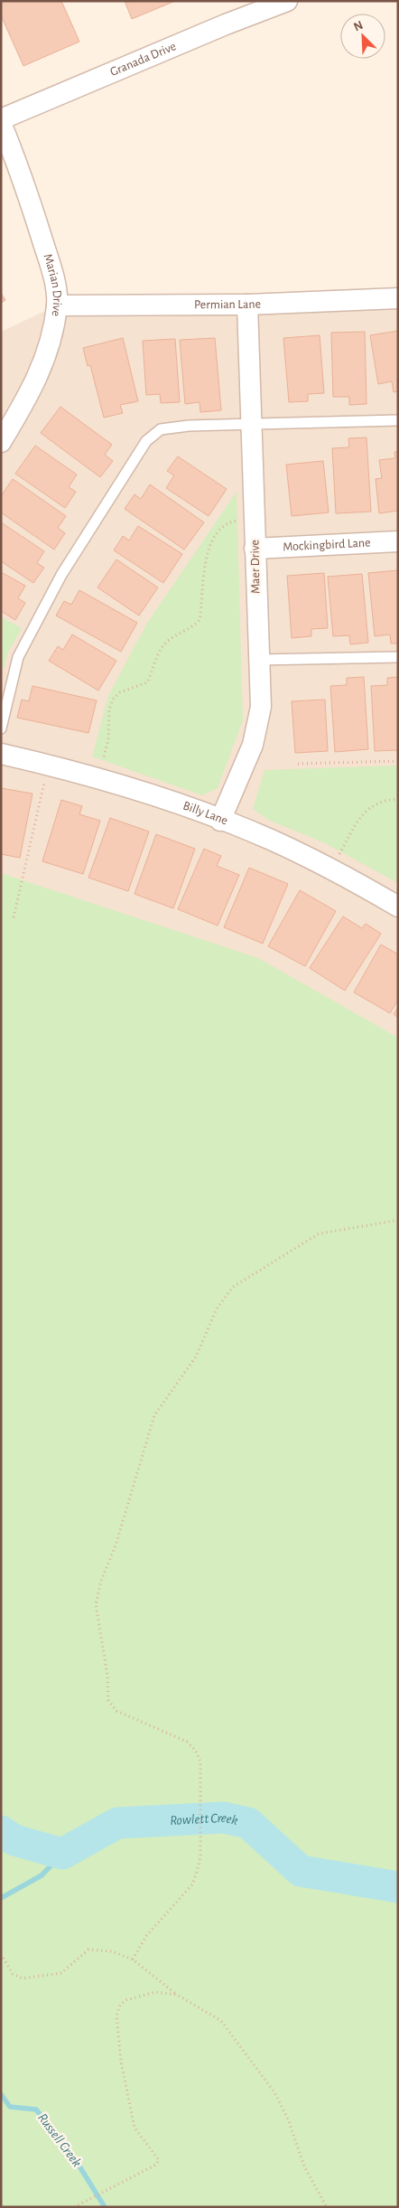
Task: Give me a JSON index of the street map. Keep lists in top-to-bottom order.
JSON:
{
  "streets": {
    "street": [
      "Granada Drive",
      "Marian Drive",
      "Permian Lane",
      "Mockingbird Lane",
      "Maer Drive",
      "Billy Lane"
    ]
  },
  "crossings": [
    ["Marian Drive", "Permian Lane"],
    ["Permian Lane", "Maer Drive"],
    ["Mockingbird Lane", "Maer Drive"],
    ["Maer Drive", "Billy Lane"]
  ],
  "water": ["Rowlett Creek", "Russell Creek"],
  "north": "top left"
}
